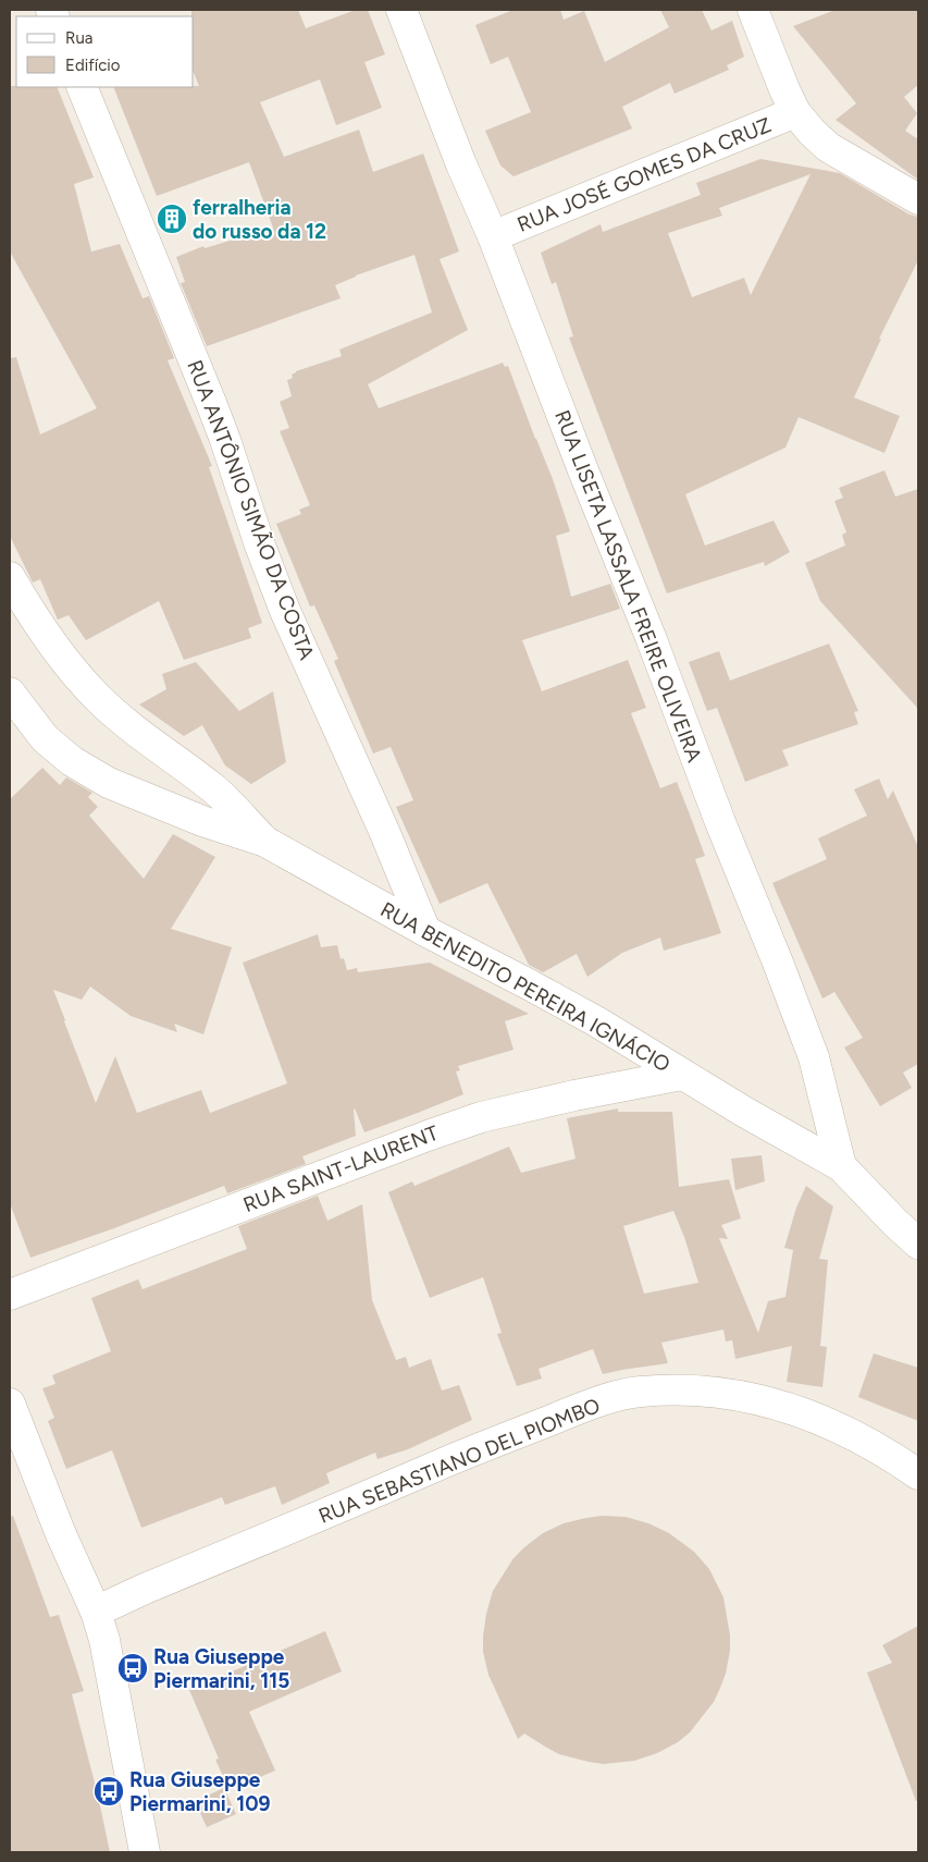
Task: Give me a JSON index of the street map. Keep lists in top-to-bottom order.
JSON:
{
  "streets": {
    "street": [
      "RUA JOSÉ GOMES DA CRUZ",
      "RUA ANTÔNIO SIMÃO DA COSTA",
      "RUA LISETA LASSALA FREIRE OLIVEIRA",
      "RUA BENEDITO PEREIRA IGNÁCIO",
      "RUA SAINT-LAURENT",
      "RUA SEBASTIANO DEL PIOMBO"
    ]
  },
  "crossings": [
    ["RUA JOSÉ GOMES DA CRUZ", "RUA LISETA LASSALA FREIRE OLIVEIRA"],
    ["RUA ANTÔNIO SIMÃO DA COSTA", "RUA BENEDITO PEREIRA IGNÁCIO"],
    ["RUA LISETA LASSALA FREIRE OLIVEIRA", "RUA BENEDITO PEREIRA IGNÁCIO"],
    ["RUA BENEDITO PEREIRA IGNÁCIO", "RUA SAINT-LAURENT"]
  ],
  "places": {
    "building": ["ferralheria do russo da 12"],
    "bus stop": ["Rua Giuseppe Piermarini, 115", "Rua Giuseppe Piermarini, 109"]
  },
  "legend": ["Rua", "Edifício"]
}
